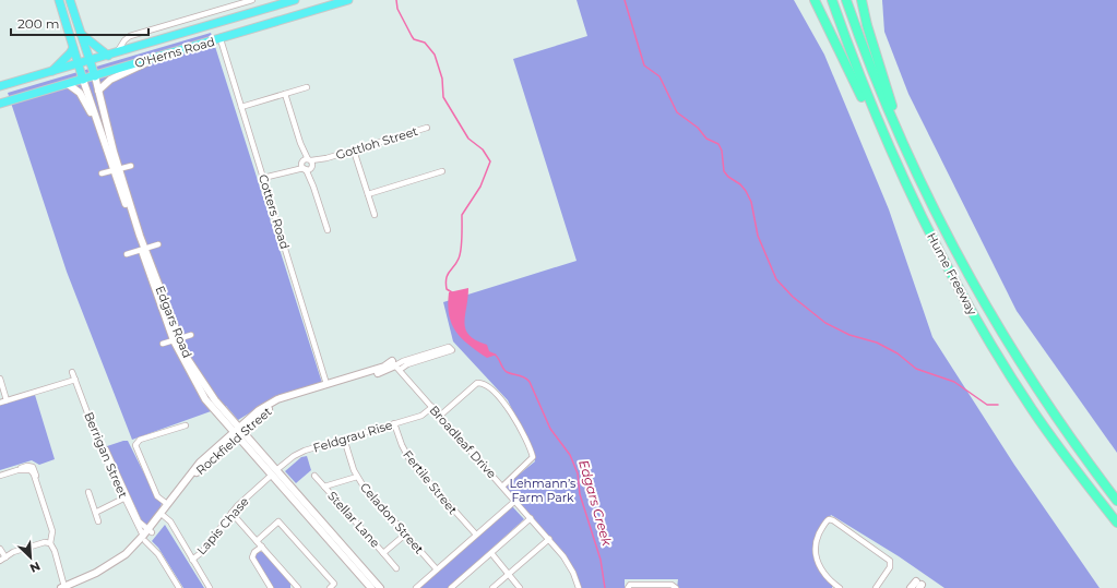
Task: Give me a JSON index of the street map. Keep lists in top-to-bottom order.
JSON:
{
  "streets": {
    "highway": ["Hume Freeway"],
    "main road": ["O'Herns Road", "Edgars Road", "Rockfield Street"],
    "street": [
      "Gottloh Street",
      "Cotters Road",
      "Feldgrau Rise",
      "Broadleaf Drive",
      "Berrigan Street",
      "Fertile Street",
      "Celadon Street",
      "Stellar Lane",
      "Lapis Chase"
    ]
  },
  "crossings": [
    ["O'Herns Road", "Cotters Road"],
    ["O'Herns Road", "Edgars Road"],
    ["Gottloh Street", "Cotters Road"],
    ["Cotters Road", "Rockfield Street"],
    ["Edgars Road", "Feldgrau Rise"],
    ["Edgars Road", "Rockfield Street"],
    ["Edgars Road", "Lapis Chase"],
    ["Feldgrau Rise", "Broadleaf Drive"],
    ["Feldgrau Rise", "Fertile Street"],
    ["Feldgrau Rise", "Celadon Street"],
    ["Feldgrau Rise", "Lapis Chase"],
    ["Rockfield Street", "Broadleaf Drive"],
    ["Rockfield Street", "Berrigan Street"],
    ["Celadon Street", "Stellar Lane"]
  ],
  "water": ["Edgars Creek"],
  "parks": ["Lehmann’s Farm Park"],
  "scale_bar": "200 m",
  "north": "bottom right"
}
